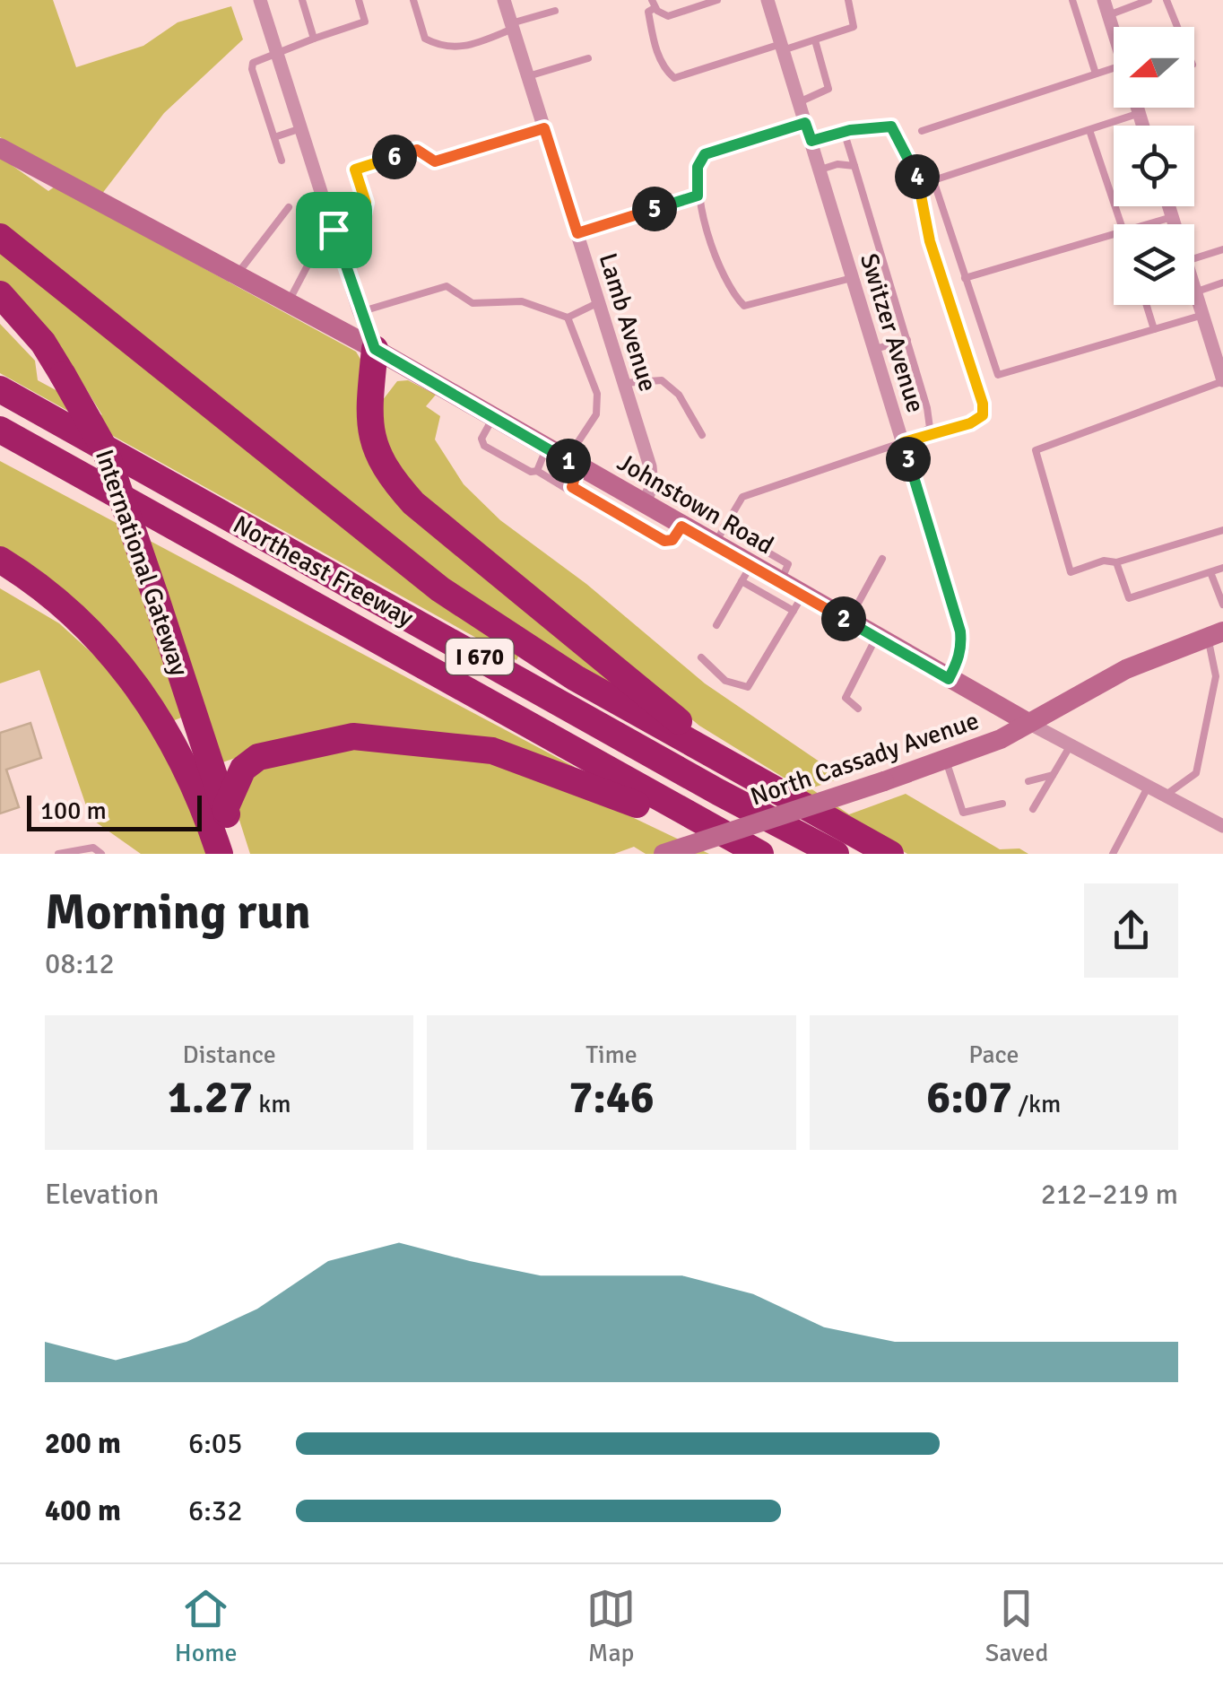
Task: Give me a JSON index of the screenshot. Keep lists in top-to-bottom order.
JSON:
{
  "streets": {
    "highway": ["International Gateway", "Northeast Freeway", "I 670"],
    "main road": ["Johnstown Road", "North Cassady Avenue"],
    "street": ["Lamb Avenue", "Switzer Avenue"]
  },
  "crossings": [
    ["Lamb Avenue", "Johnstown Road"],
    ["Switzer Avenue", "Johnstown Road"],
    ["Johnstown Road", "North Cassady Avenue"]
  ],
  "scale_bar": "100 m",
  "north": "left",
  "page": {
    "pins": [
      "6",
      "4",
      "5",
      "3",
      "1",
      "2"
    ],
    "scale": "100 m",
    "heading": ["Morning run", "08:12"],
    "stats": [
      ["Distance", "1.27 km"],
      ["Time", "7:46"],
      ["Pace", "6:07 /km"]
    ],
    "chart": ["Elevation", "212–219 m"],
    "list": [
      {
        "name": "200 m",
        "note": "6:05"
      },
      {
        "name": "400 m",
        "note": "6:32"
      }
    ],
    "tabs": ["Home", "Map", "Saved"]
  }
}
